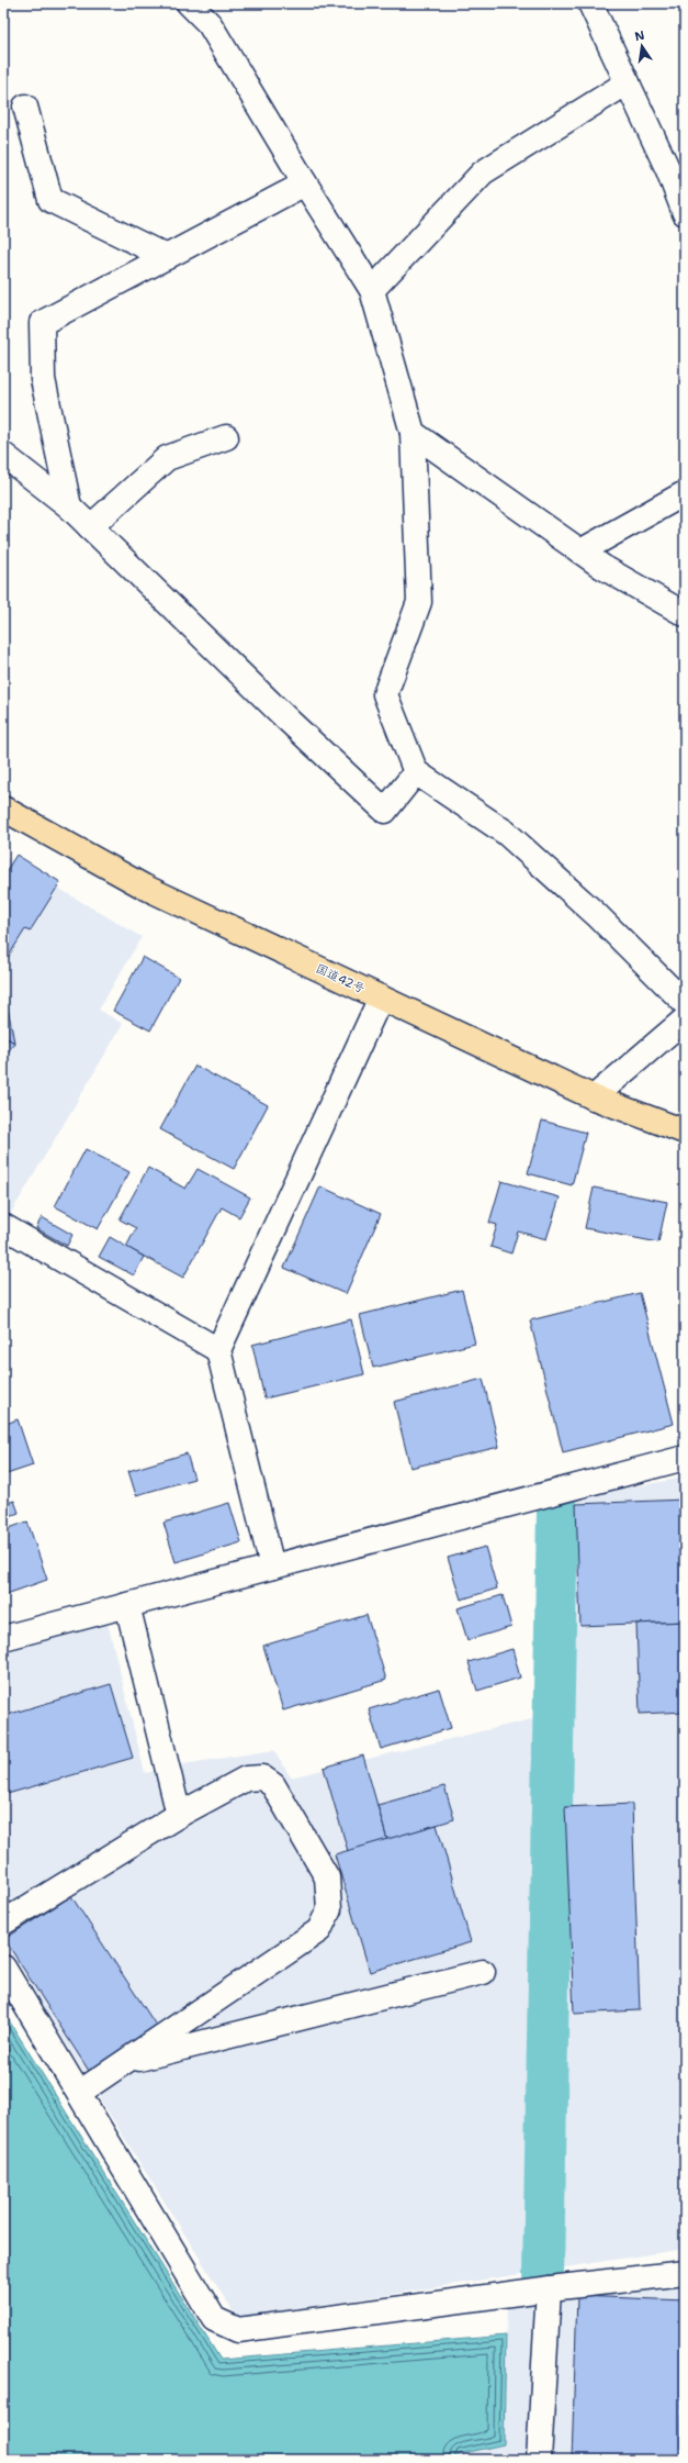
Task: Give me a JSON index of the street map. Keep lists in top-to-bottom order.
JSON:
{
  "streets": {
    "highway": ["国道42号"]
  },
  "north": "top"
}
